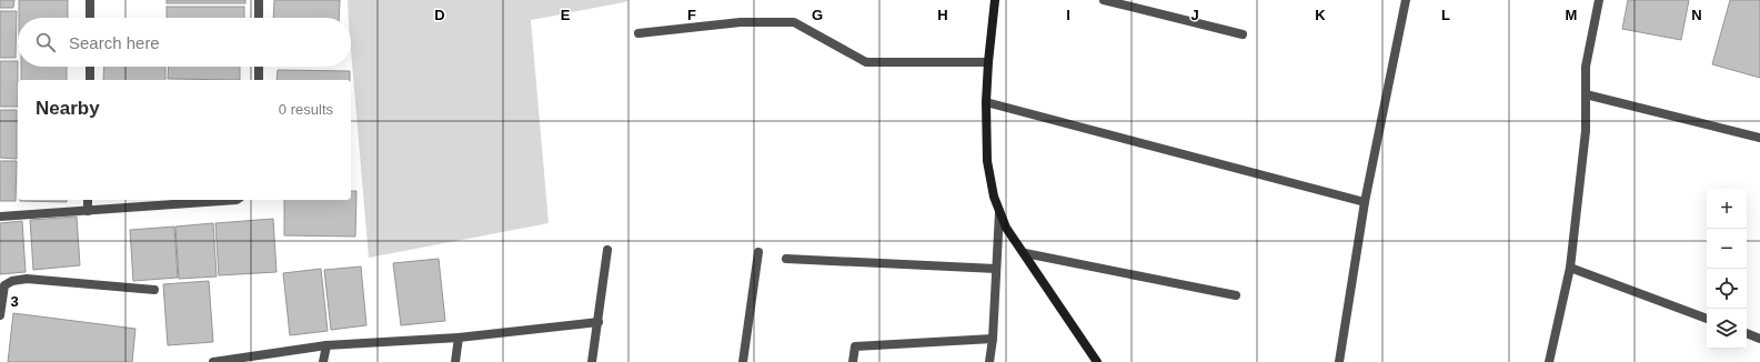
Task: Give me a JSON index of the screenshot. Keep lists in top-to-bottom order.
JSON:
{
  "page": {
    "search": "Search here",
    "heading": ["Nearby", "0 results"],
    "map_buttons": ["+", "−"]
  },
  "grid": {
    "columns": [
      "D",
      "E",
      "F",
      "G",
      "H",
      "I",
      "J",
      "K",
      "L",
      "M",
      "N"
    ],
    "rows": ["3"]
  }
}
